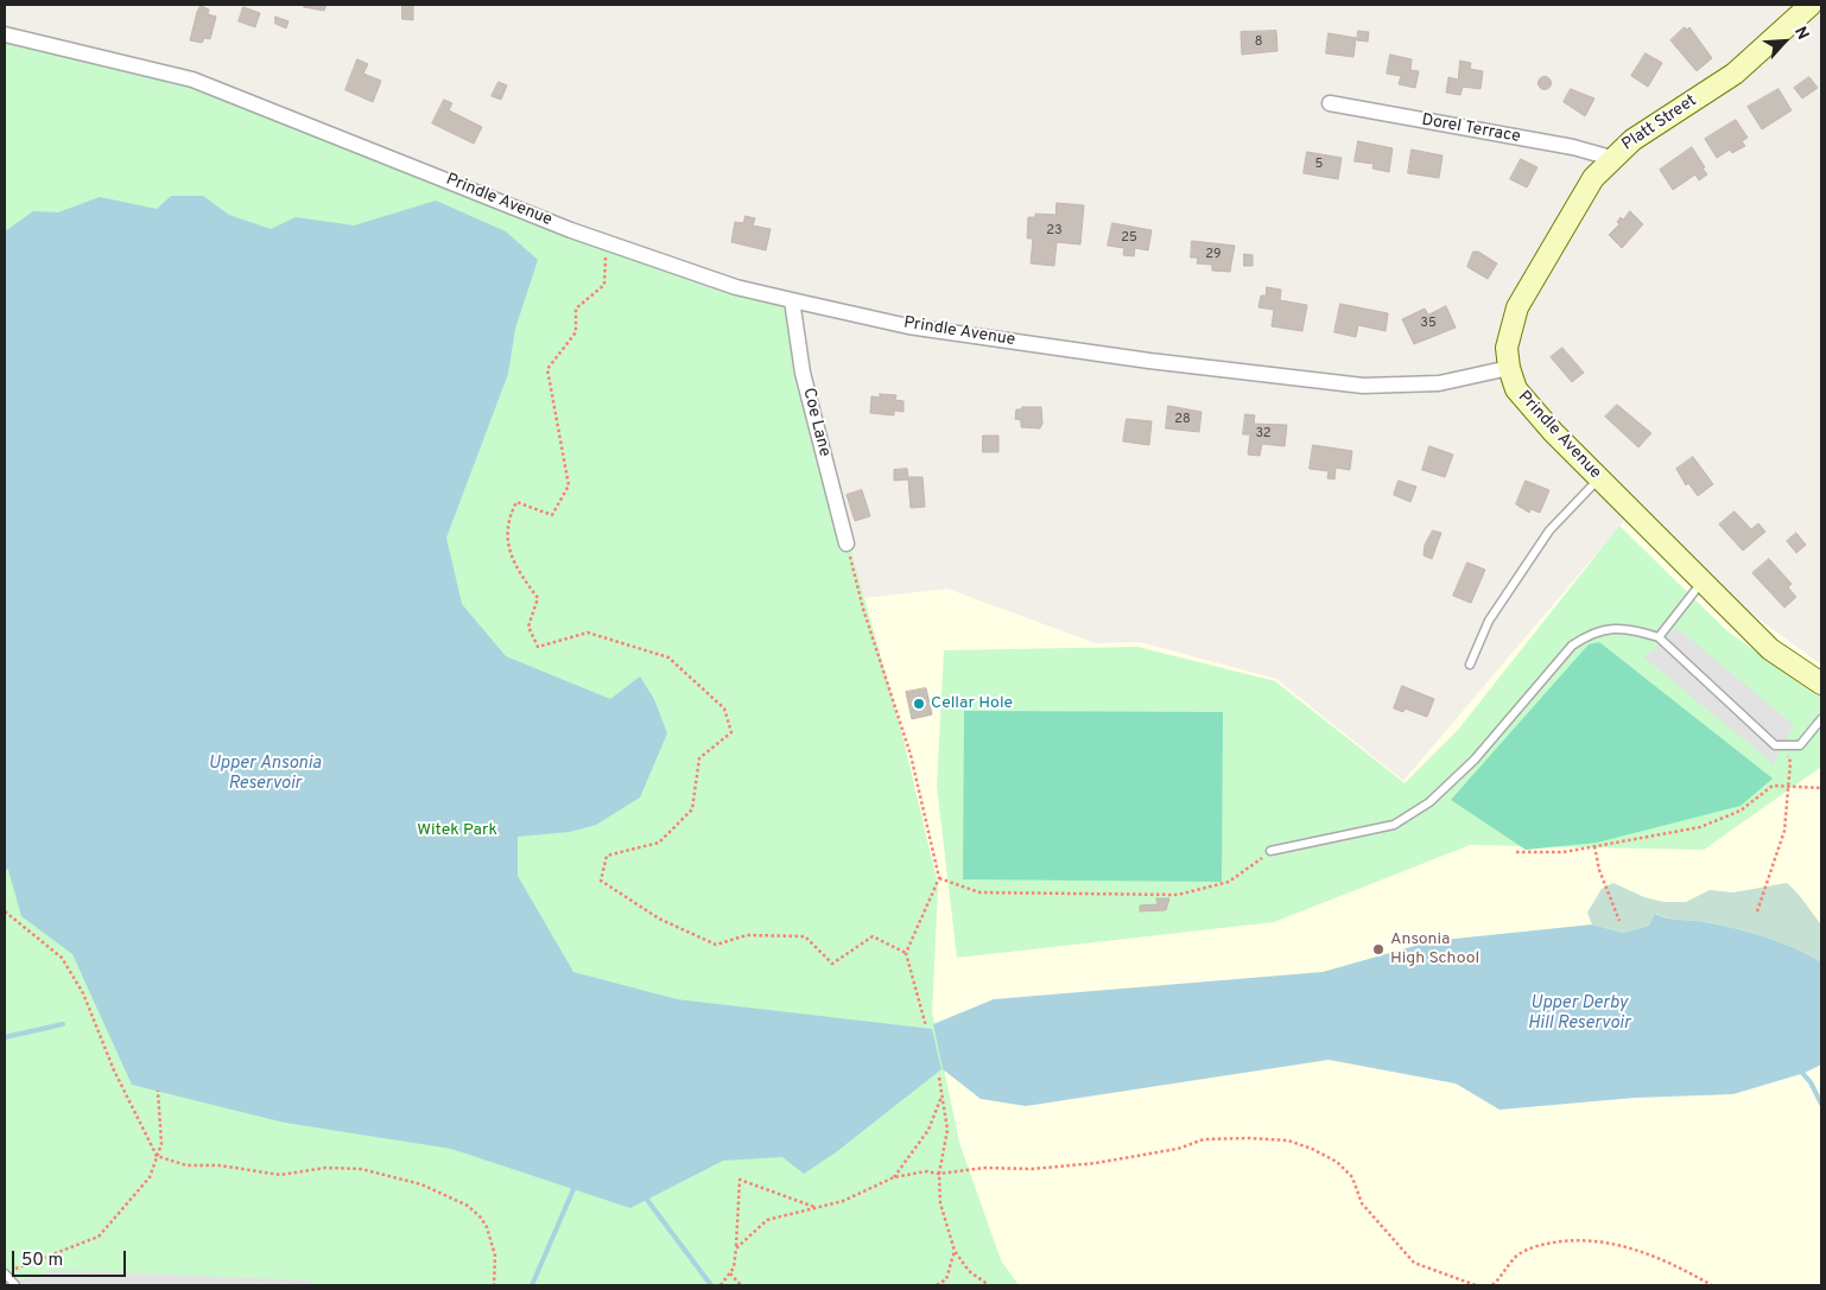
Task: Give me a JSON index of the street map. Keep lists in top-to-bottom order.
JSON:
{
  "streets": {
    "main road": ["Platt Street", "Prindle Avenue"],
    "street": ["Dorel Terrace", "Coe Lane"]
  },
  "crossings": [
    ["Platt Street", "Dorel Terrace"],
    ["Platt Street", "Prindle Avenue"],
    ["Prindle Avenue", "Coe Lane"]
  ],
  "water": ["Upper Ansonia Reservoir", "Upper Derby Hill Reservoir"],
  "parks": ["Witek Park"],
  "places": ["Cellar Hole", "Ansonia High School"],
  "house_numbers": [
    "8",
    "5",
    "23",
    "25",
    "29",
    "35",
    "28",
    "32"
  ],
  "scale_bar": "50 m",
  "north": "top right"
}
